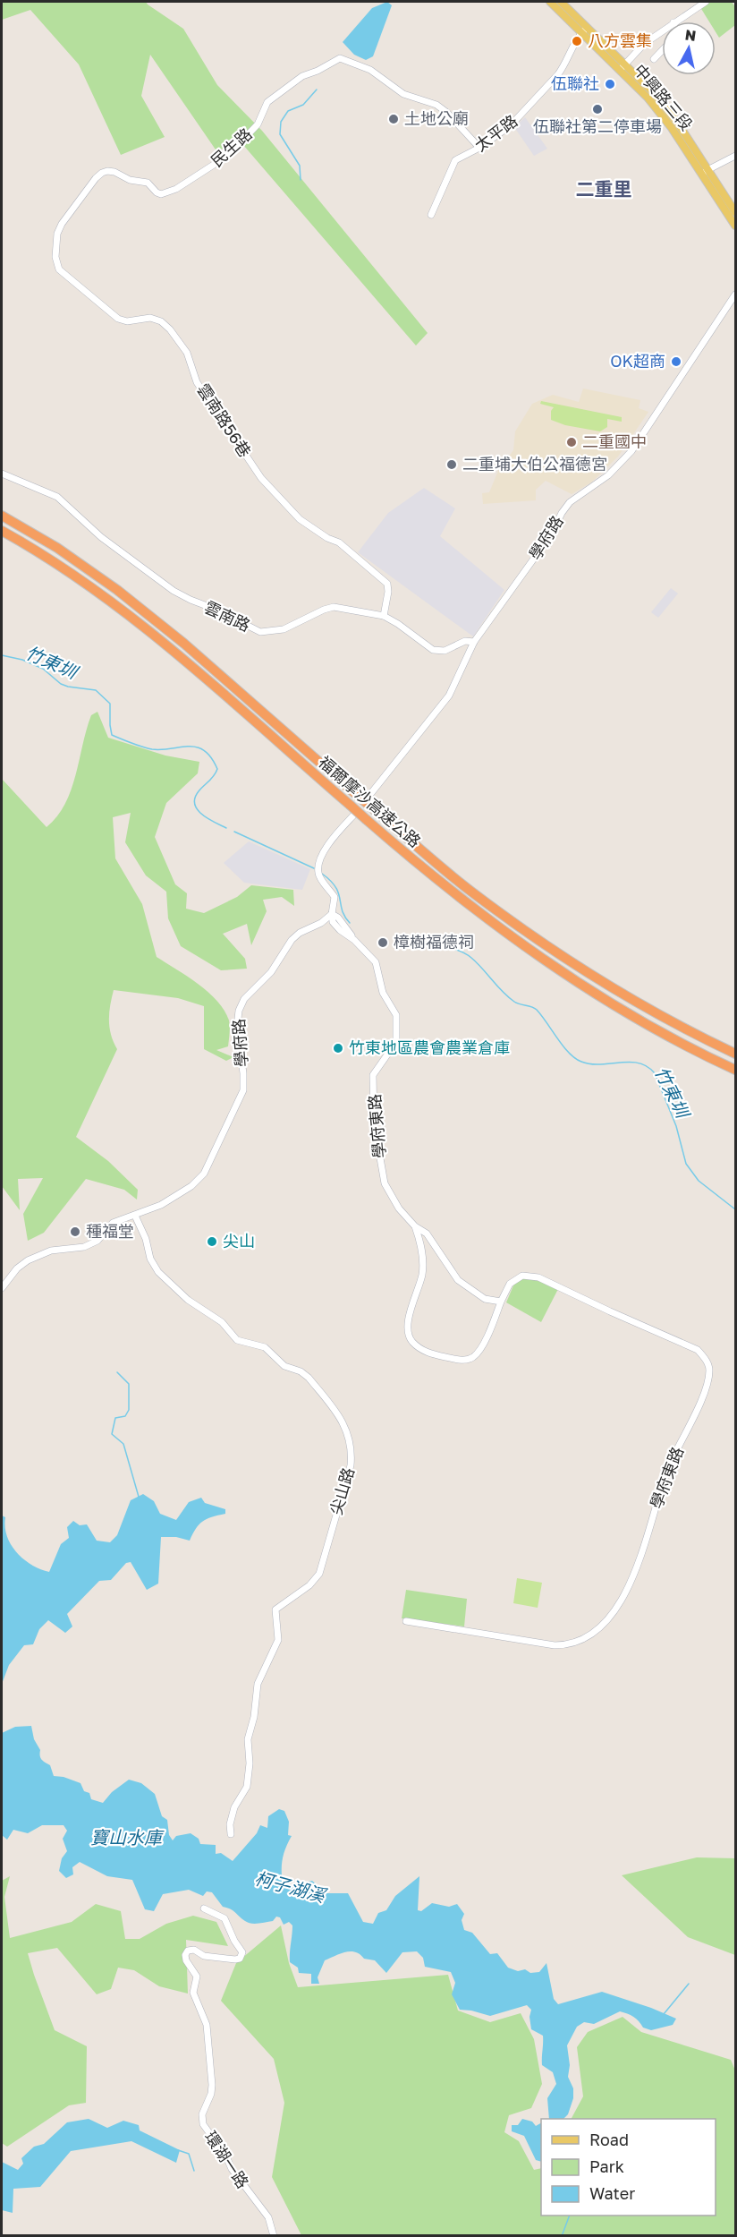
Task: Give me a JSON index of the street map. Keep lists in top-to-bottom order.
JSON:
{
  "streets": {
    "highway": ["福爾摩沙高速公路"],
    "main road": ["中興路三段"],
    "street": [
      "太平路",
      "民生路",
      "雲南路56巷",
      "學府路",
      "雲南路",
      "學府東路",
      "尖山路",
      "環湖一路"
    ]
  },
  "crossings": [
    ["中興路三段", "太平路"],
    ["太平路", "民生路"],
    ["民生路", "雲南路56巷"],
    ["雲南路56巷", "雲南路"],
    ["學府路", "雲南路"],
    ["學府路", "學府東路"],
    ["學府路", "尖山路"]
  ],
  "districts": ["二重里"],
  "water": ["竹東圳", "寶山水庫", "柯子湖溪"],
  "places": [
    "八方雲集",
    "伍聯社",
    "伍聯社第二停車場",
    "土地公廟",
    "OK超商",
    "二重國中",
    "二重埔大伯公福德宮",
    "樟樹福德祠",
    "竹東地區農會農業倉庫",
    "種福堂",
    "尖山"
  ],
  "legend": ["Road", "Park", "Water"],
  "north": "top"
}
